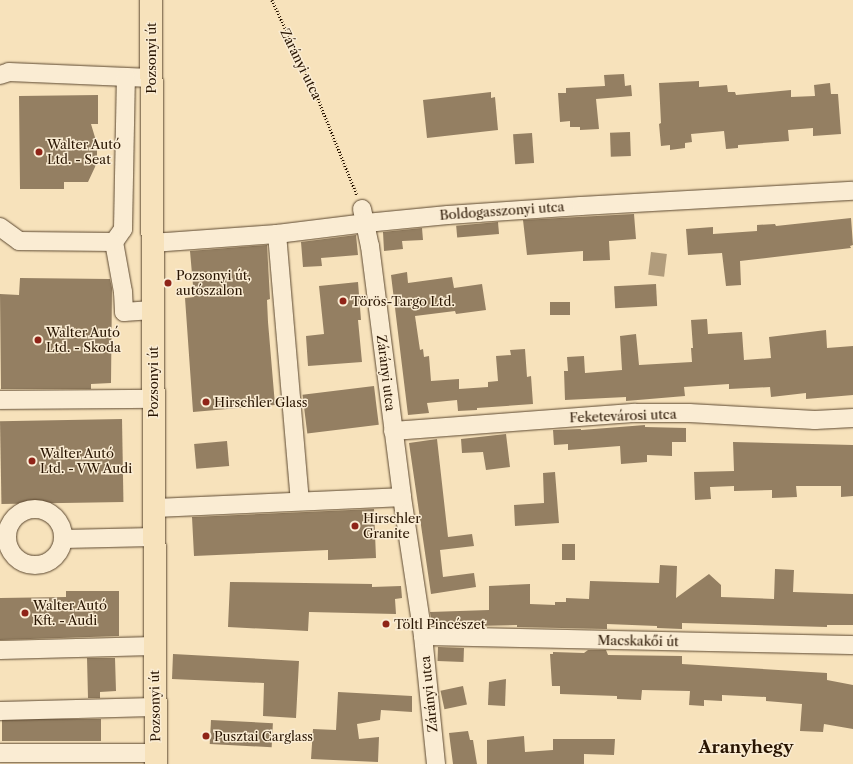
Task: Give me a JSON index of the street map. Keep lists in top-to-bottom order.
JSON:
{
  "streets": {
    "main road": ["Pozsonyi út"],
    "street": [
      "Zárányi utca",
      "Boldogasszonyi utca",
      "Feketevárosi utca",
      "Macskakői út"
    ]
  },
  "crossings": [
    ["Pozsonyi út", "Boldogasszonyi utca"],
    ["Zárányi utca", "Boldogasszonyi utca"],
    ["Zárányi utca", "Feketevárosi utca"],
    ["Zárányi utca", "Macskakői út"]
  ],
  "districts": ["Aranyhegy"],
  "places": [
    "Walter Autó Ltd. - Seat",
    "Pozsonyi út, autószalon",
    "Törös-Targo Ltd.",
    "Walter Autó Ltd. - Skoda",
    "Hirschler Glass",
    "Walter Autó Ltd. - VW Audi",
    "Hirschler Granite",
    "Walter Autó Kft. - Audi",
    "Töltl Pincészet",
    "Pusztai Carglass"
  ]
}
